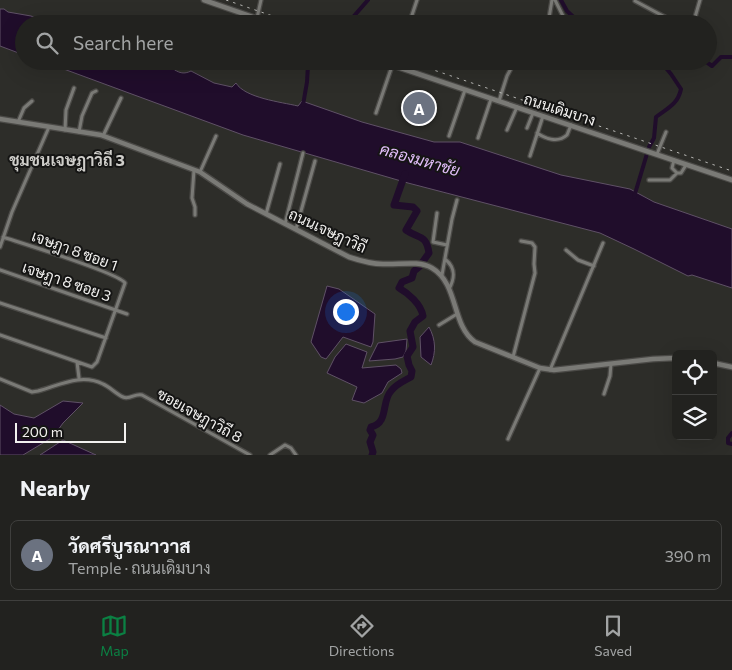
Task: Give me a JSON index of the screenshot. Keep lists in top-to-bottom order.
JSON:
{
  "streets": {
    "street": [
      "ถนนเดิมบาง",
      "ถนนเจษฎาวิถี",
      "เจษฎา 8 ซอย 1",
      "เจษฎา 8 ซอย 3",
      "ซอยเจษฎาวิถี 8"
    ]
  },
  "crossings": [
    ["เจษฎา 8 ซอย 1", "เจษฎา 8 ซอย 3"]
  ],
  "districts": ["ชุมชนเจษฎาวิถี 3"],
  "water": ["คลองมหาชัย"],
  "scale_bar": "200 m",
  "page": {
    "search": "Search here",
    "pins": "A",
    "scale": "200 m",
    "heading": "Nearby",
    "list": [
      {
        "mark": "A",
        "name": "วัดศรีบูรณาวาส",
        "note": "Temple · ถนนเดิมบาง",
        "value": "390 m"
      }
    ],
    "nav": ["Map", "Directions", "Saved"]
  }
}
